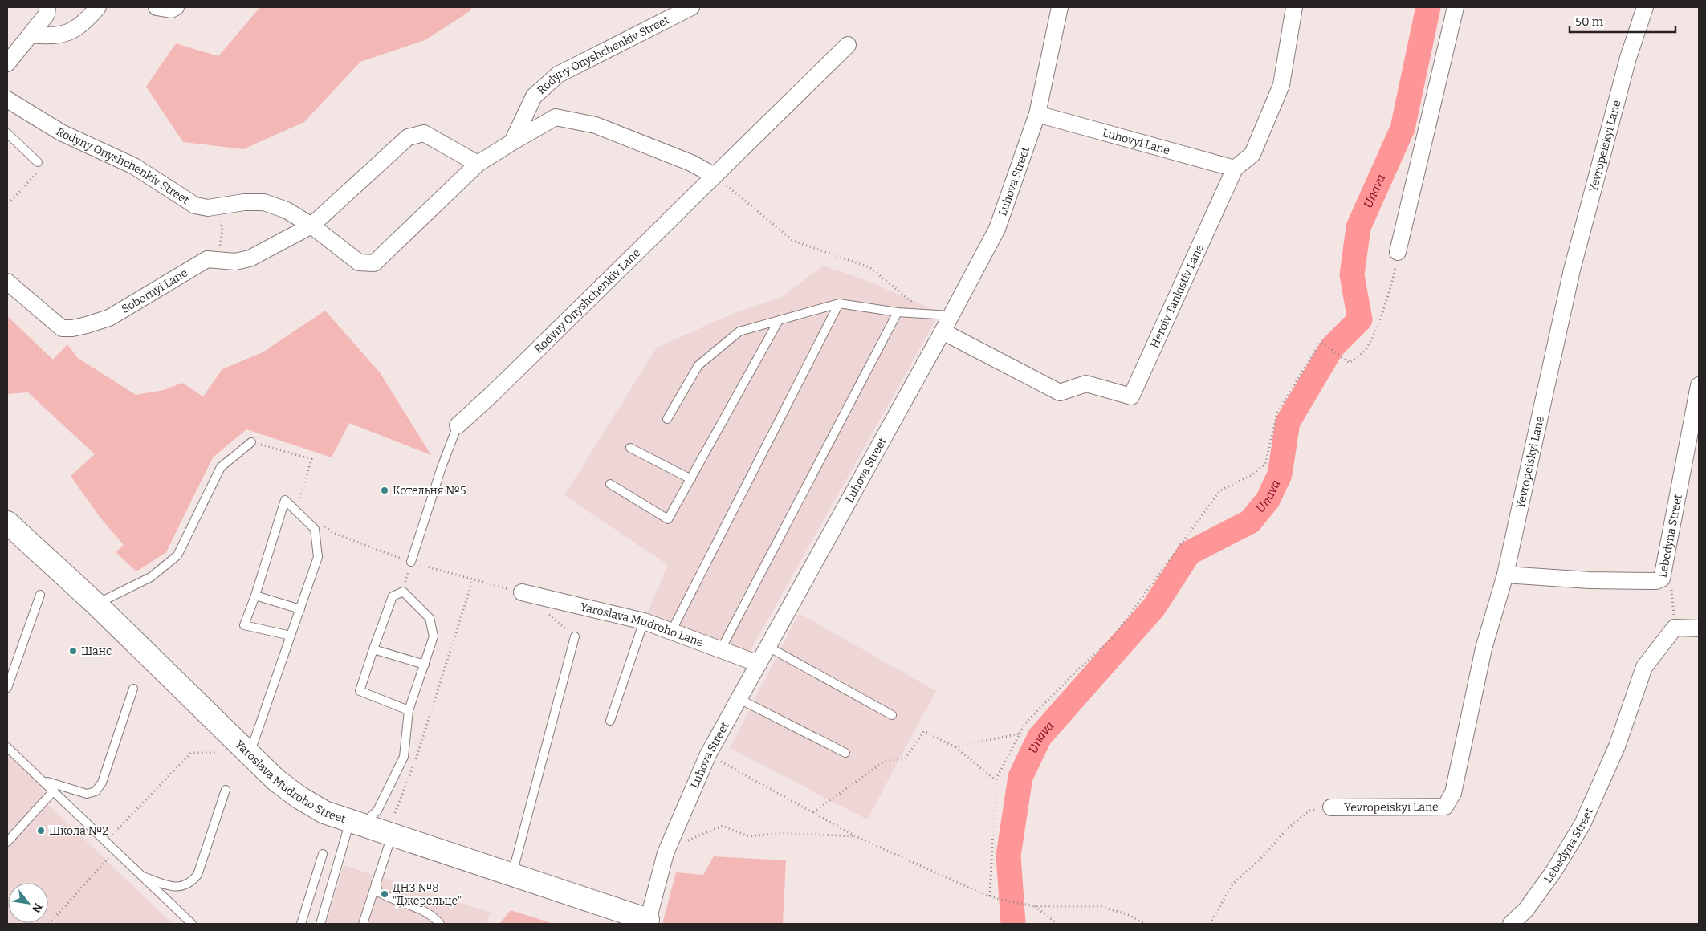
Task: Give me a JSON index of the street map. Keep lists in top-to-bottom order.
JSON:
{
  "streets": {
    "street": [
      "Rodyny Onyshchenkiv Street",
      "Luhovyi Lane",
      "Yevropeiskyi Lane",
      "Luhova Street",
      "Sobornyi Lane",
      "Heroiv Tankistiv Lane",
      "Rodyny Onyshchenkiv Lane",
      "Lebedyna Street",
      "Yaroslava Mudroho Lane",
      "Yaroslava Mudroho Street"
    ]
  },
  "crossings": [
    ["Rodyny Onyshchenkiv Street", "Sobornyi Lane"],
    ["Luhovyi Lane", "Luhova Street"],
    ["Luhovyi Lane", "Heroiv Tankistiv Lane"],
    ["Yevropeiskyi Lane", "Lebedyna Street"],
    ["Luhova Street", "Heroiv Tankistiv Lane"],
    ["Luhova Street", "Yaroslava Mudroho Lane"],
    ["Luhova Street", "Yaroslava Mudroho Street"]
  ],
  "water": ["Unava"],
  "places": [
    "Котельня №5",
    "Шанс",
    "Школа №2",
    "ДНЗ №8 \"Джерельце\""
  ],
  "scale_bar": "50 m",
  "north": "bottom right"
}
